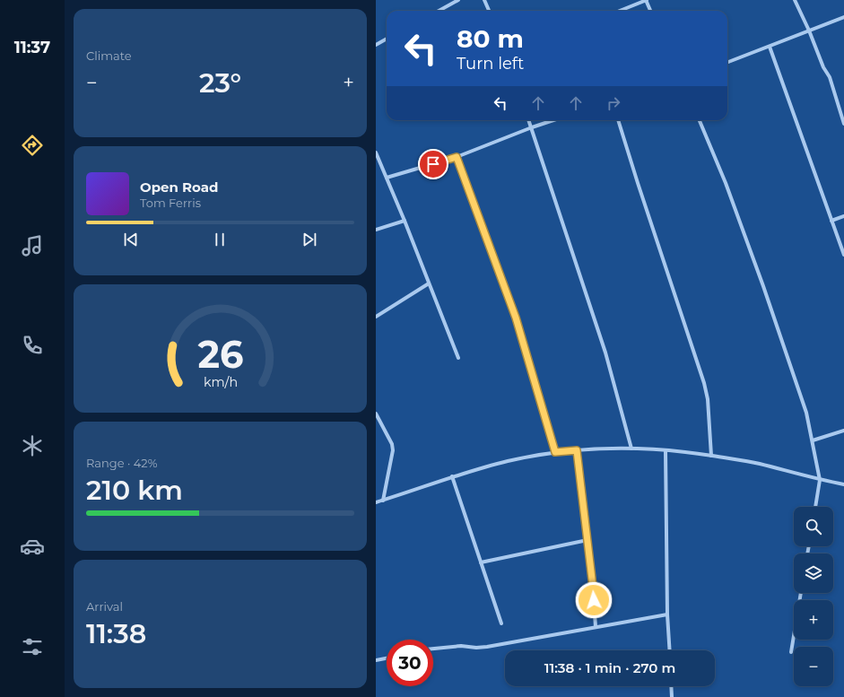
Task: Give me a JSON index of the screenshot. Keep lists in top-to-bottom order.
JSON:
{
  "page": {
    "tabs": "11:37",
    "tile": [
      "Climate",
      ["Range · 42%", "210 km"],
      ["Arrival", "11:38"]
    ],
    "turn": ["80 m", "Turn left"],
    "heat": ["−", "23°", "+"],
    "song": ["Open Road", "Tom Ferris"],
    "map_buttons": ["+", "−"],
    "limit": "30",
    "trip": "11:38 · 1 min · 270 m",
    "gauge": ["26", "km/h"]
  }
}
